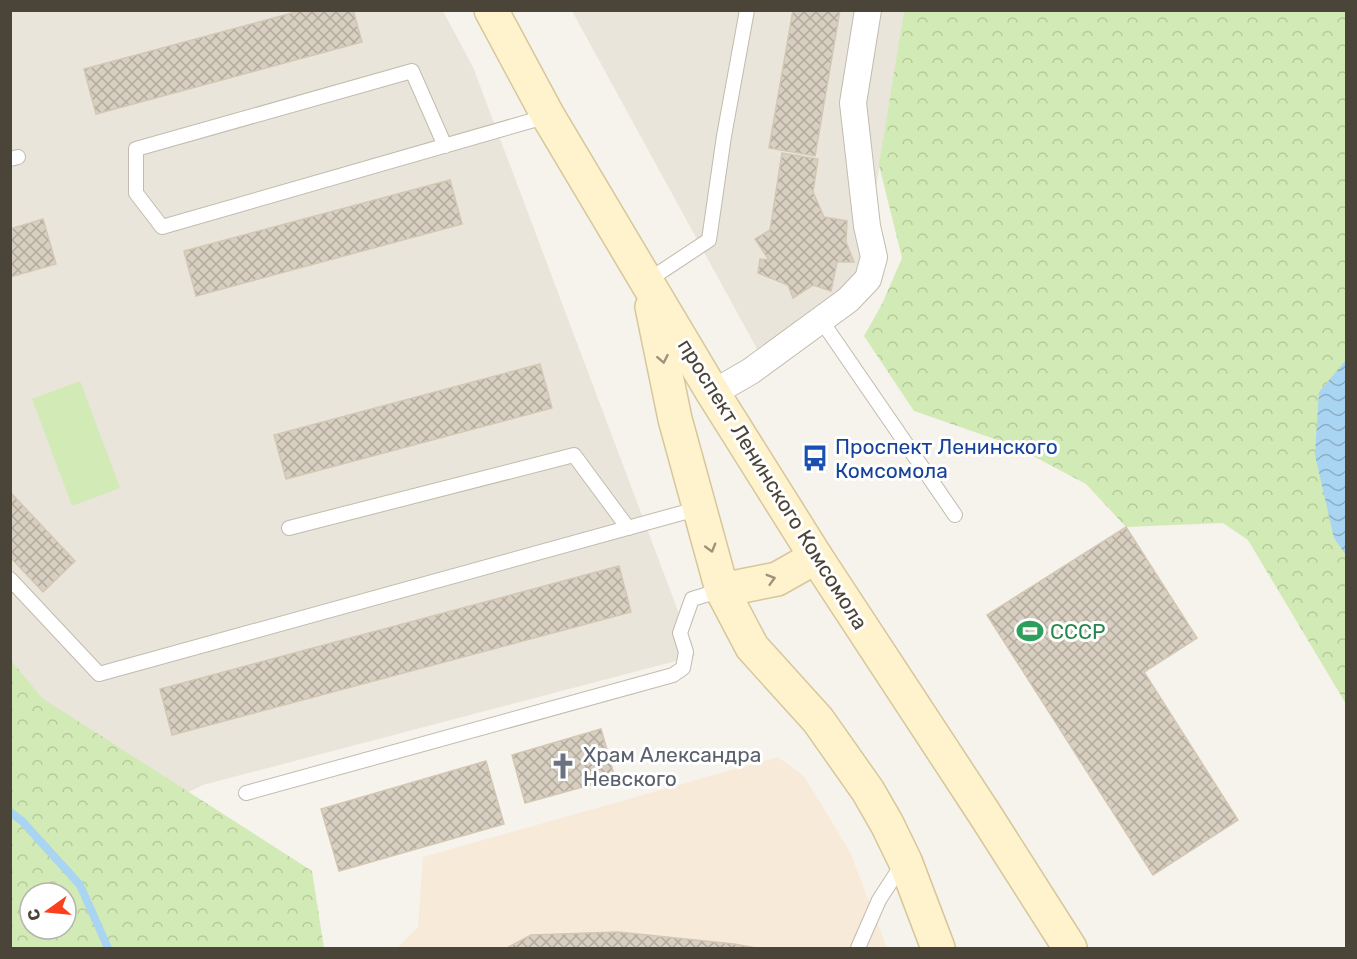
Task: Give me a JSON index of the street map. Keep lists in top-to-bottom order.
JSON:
{
  "streets": {
    "main road": ["проспект Ленинского Комсомола"]
  },
  "places": {
    "bus stop": ["Проспект Ленинского Комсомола"],
    "sports": ["СССР"],
    "church": ["Храм Александра Невского"]
  },
  "north": "left"
}
